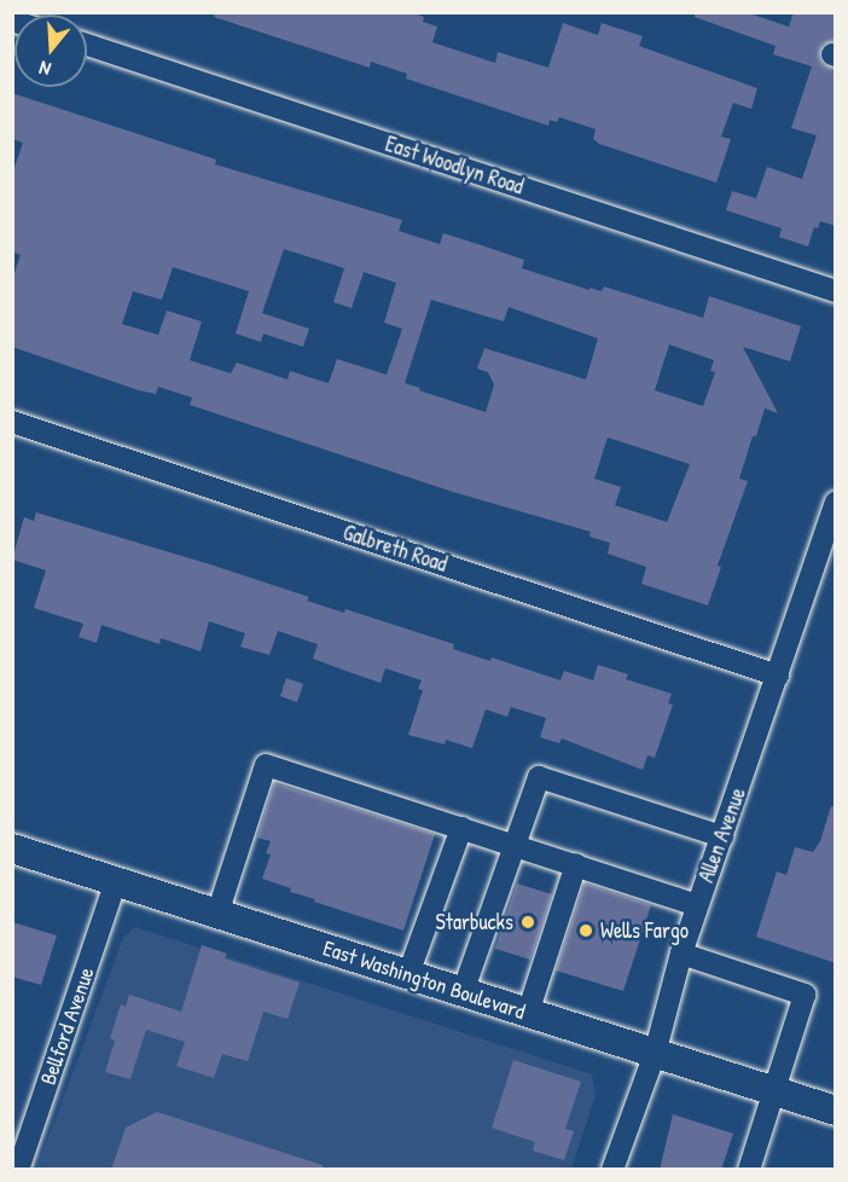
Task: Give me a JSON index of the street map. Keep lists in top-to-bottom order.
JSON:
{
  "streets": {
    "main road": ["East Washington Boulevard"],
    "street": [
      "East Woodlyn Road",
      "Galbreth Road",
      "Allen Avenue",
      "Bellford Avenue"
    ]
  },
  "crossings": [
    ["Galbreth Road", "Allen Avenue"],
    ["Allen Avenue", "East Washington Boulevard"],
    ["East Washington Boulevard", "Bellford Avenue"]
  ],
  "places": ["Starbucks", "Wells Fargo"],
  "north": "bottom"
}
